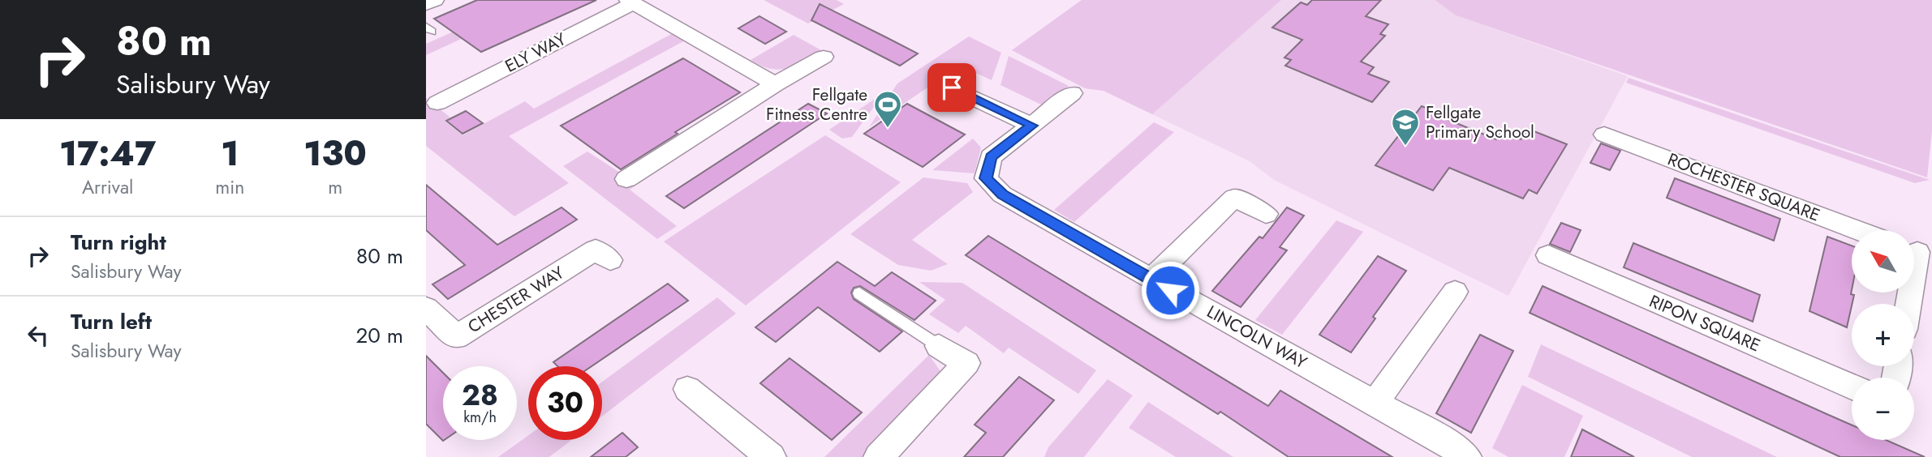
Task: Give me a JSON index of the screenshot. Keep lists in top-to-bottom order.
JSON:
{
  "streets": {
    "street": [
      "ELY WAY",
      "ROCHESTER SQUARE",
      "CHESTER WAY",
      "RIPON SQUARE",
      "LINCOLN WAY"
    ]
  },
  "places": {
    "sports": ["Fellgate Fitness Centre"],
    "school or university": ["Fellgate Primary School"]
  },
  "north": "top left",
  "page": {
    "turn": ["80 m", "Salisbury Way"],
    "eta": [
      "17:47",
      "Arrival",
      "1",
      "min",
      "130",
      "m"
    ],
    "list": [
      {
        "name": "Turn right",
        "note": "Salisbury Way",
        "value": "80 m"
      },
      {
        "name": "Turn left",
        "note": "Salisbury Way",
        "value": "20 m"
      }
    ],
    "map_buttons": ["+", "−"],
    "speed": "28 km/h",
    "limit": "30"
  }
}
